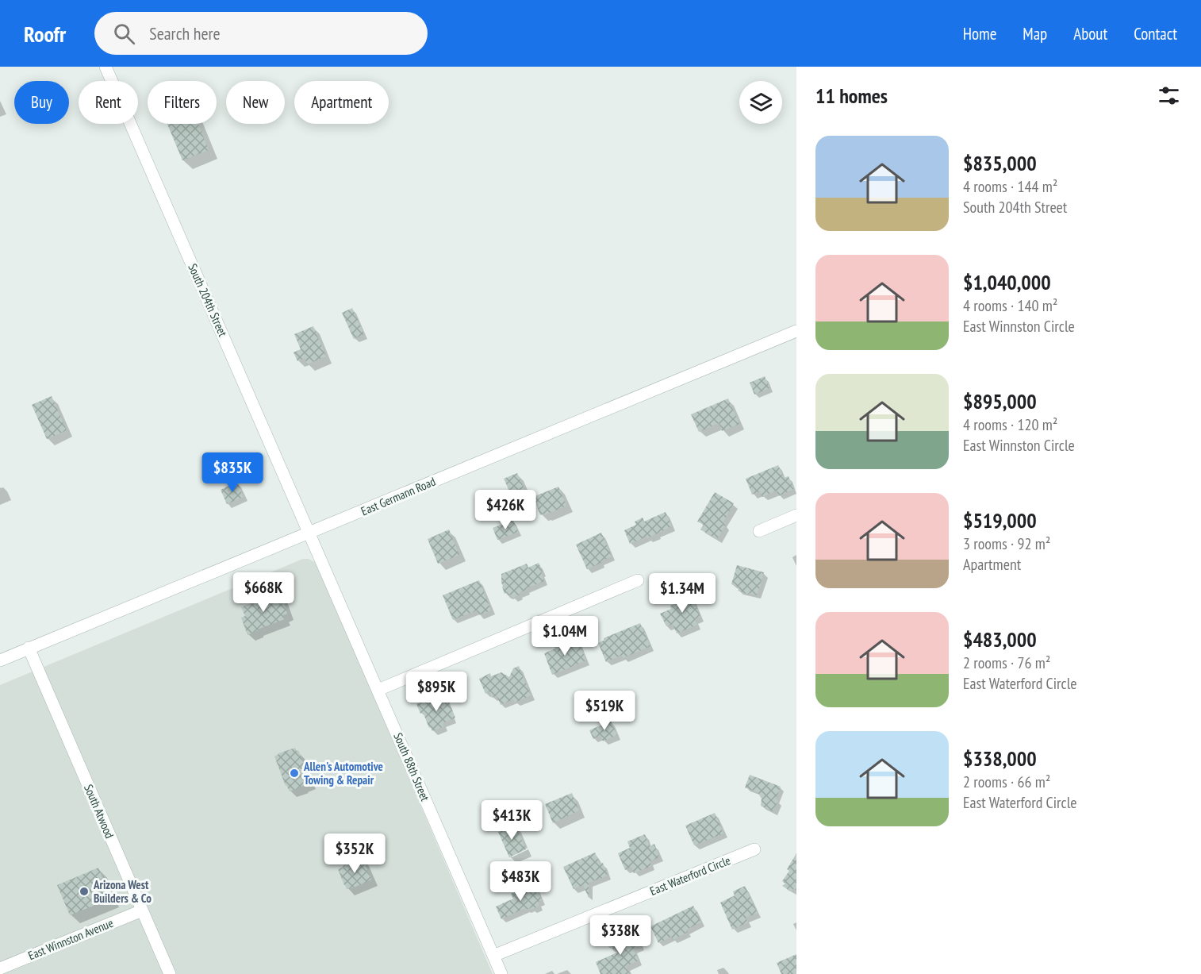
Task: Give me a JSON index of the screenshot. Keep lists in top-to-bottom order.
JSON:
{
  "streets": {
    "street": [
      "South 204th Street",
      "East Germann Road",
      "South 88th Street",
      "South Atwood",
      "East Waterford Circle",
      "East Winnston Avenue"
    ]
  },
  "crossings": [
    ["South 204th Street", "East Germann Road"],
    ["South 204th Street", "South 88th Street"],
    ["East Germann Road", "South 88th Street"],
    ["East Germann Road", "South Atwood"],
    ["South 88th Street", "East Waterford Circle"],
    ["South Atwood", "East Winnston Avenue"]
  ],
  "places": ["Allen's Automotive Towing & Repair", "Arizona West Builders & Co"],
  "page": {
    "header": "Roofr",
    "search": "Search here",
    "nav": [
      "Home",
      "Map",
      "About",
      "Contact"
    ],
    "heading": "11 homes",
    "chip": [
      "Buy",
      "Rent",
      "Filters",
      "New",
      "Apartment"
    ],
    "list": [
      {
        "name": "$835,000",
        "note": "4 rooms · 144 m² · South 204th Street"
      },
      {
        "name": "$1,040,000",
        "note": "4 rooms · 140 m² · East Winnston Circle"
      },
      {
        "name": "$895,000",
        "note": "4 rooms · 120 m² · East Winnston Circle"
      },
      {
        "name": "$519,000",
        "note": "3 rooms · 92 m² · Apartment"
      },
      {
        "name": "$483,000",
        "note": "2 rooms · 76 m² · East Waterford Circle"
      },
      {
        "name": "$338,000",
        "note": "2 rooms · 66 m² · East Waterford Circle"
      }
    ],
    "price": [
      "$835K",
      "$426K",
      "$668K",
      "$1.34M",
      "$1.04M",
      "$895K",
      "$519K",
      "$413K",
      "$352K",
      "$483K",
      "$338K"
    ]
  }
}
